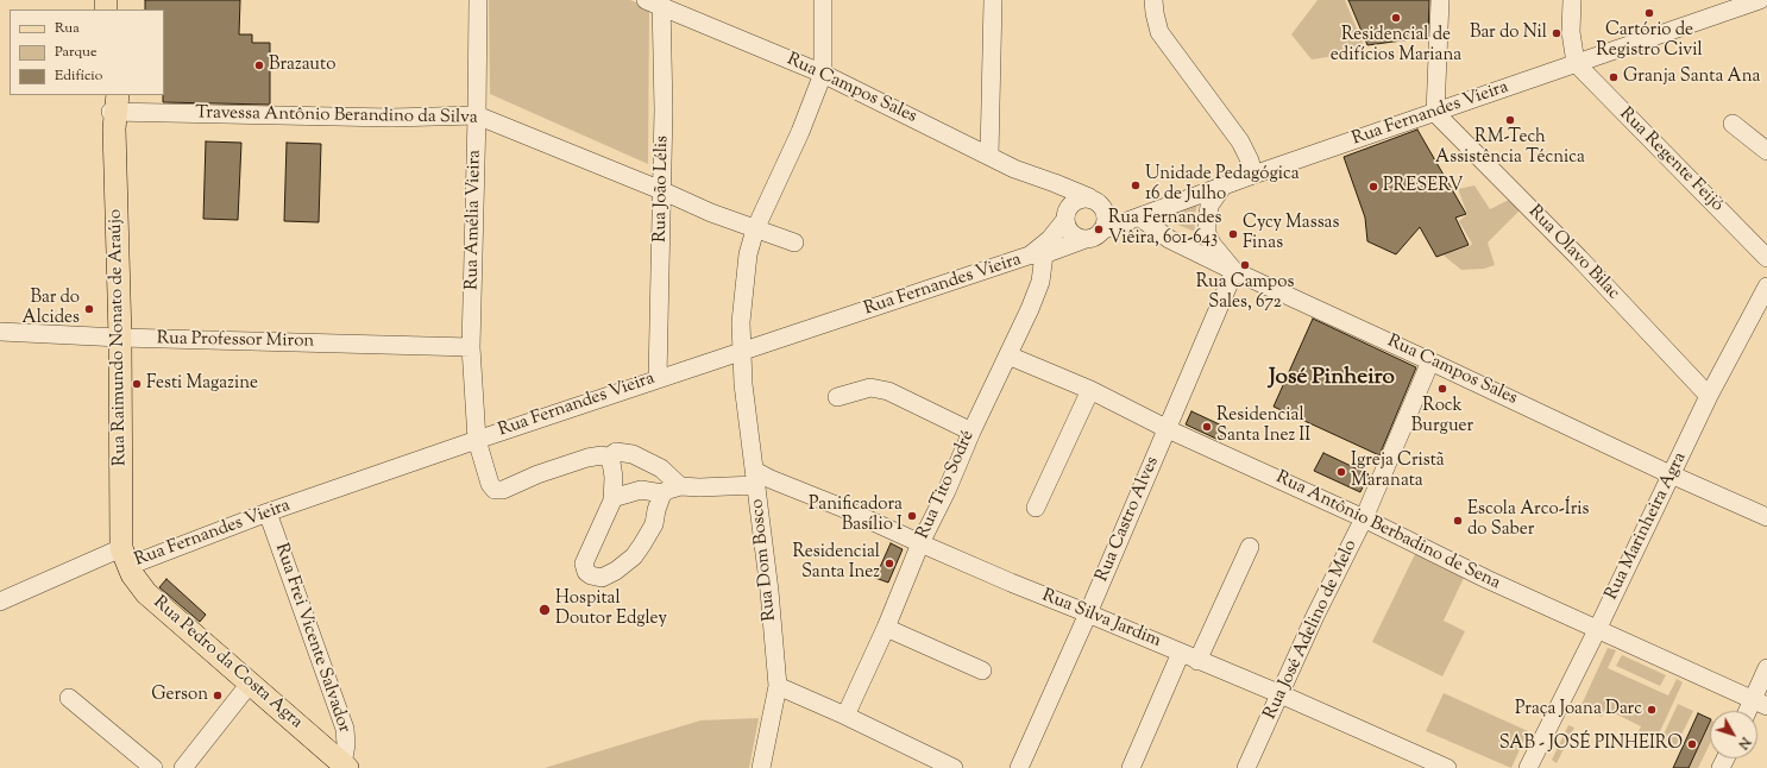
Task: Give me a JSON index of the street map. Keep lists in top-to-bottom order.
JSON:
{
  "streets": {
    "main road": ["Rua Raimundo Nonato de Araújo", "Rua Pedro da Costa Agra"],
    "street": [
      "Rua Campos Sales",
      "Rua Fernandes Vieira",
      "Travessa Antônio Berandino da Silva",
      "Rua Regente Feijó",
      "Rua João Lélis",
      "Rua Amélia Vieira",
      "Rua Olavo Bilac",
      "Rua Professor Miron",
      "Rua Tito Sodré",
      "Rua Castro Alves",
      "Rua Marinheira Agra",
      "Rua Antônio Berbadino de Sena",
      "Rua Dom Bosco",
      "Rua Silva Jardim",
      "Rua José Adelino de Melo",
      "Rua Frei Vicente Salvador"
    ]
  },
  "crossings": [
    ["Rua Campos Sales", "Rua Fernandes Vieira"],
    ["Rua Campos Sales", "Rua João Lélis"],
    ["Rua Campos Sales", "Rua Castro Alves"],
    ["Rua Campos Sales", "Rua Marinheira Agra"],
    ["Rua Campos Sales", "Rua Dom Bosco"],
    ["Rua Campos Sales", "Rua José Adelino de Melo"],
    ["Rua Fernandes Vieira", "Rua Regente Feijó"],
    ["Rua Fernandes Vieira", "Rua João Lélis"],
    ["Rua Fernandes Vieira", "Rua Amélia Vieira"],
    ["Rua Fernandes Vieira", "Rua Olavo Bilac"],
    ["Rua Fernandes Vieira", "Rua Raimundo Nonato de Araújo"],
    ["Rua Fernandes Vieira", "Rua Tito Sodré"],
    ["Rua Fernandes Vieira", "Rua Dom Bosco"],
    ["Rua Fernandes Vieira", "Rua Frei Vicente Salvador"],
    ["Rua Fernandes Vieira", "Rua Pedro da Costa Agra"],
    ["Travessa Antônio Berandino da Silva", "Rua João Lélis"],
    ["Travessa Antônio Berandino da Silva", "Rua Amélia Vieira"],
    ["Travessa Antônio Berandino da Silva", "Rua Raimundo Nonato de Araújo"],
    ["Travessa Antônio Berandino da Silva", "Rua Dom Bosco"],
    ["Rua Amélia Vieira", "Rua Professor Miron"],
    ["Rua Olavo Bilac", "Rua Marinheira Agra"],
    ["Rua Raimundo Nonato de Araújo", "Rua Professor Miron"],
    ["Rua Raimundo Nonato de Araújo", "Rua Pedro da Costa Agra"],
    ["Rua Tito Sodré", "Rua Antônio Berbadino de Sena"],
    ["Rua Tito Sodré", "Rua Silva Jardim"],
    ["Rua Castro Alves", "Rua Antônio Berbadino de Sena"],
    ["Rua Castro Alves", "Rua Silva Jardim"],
    ["Rua Marinheira Agra", "Rua Antônio Berbadino de Sena"],
    ["Rua Antônio Berbadino de Sena", "Rua José Adelino de Melo"],
    ["Rua Dom Bosco", "Rua Silva Jardim"],
    ["Rua Silva Jardim", "Rua José Adelino de Melo"],
    ["Rua Frei Vicente Salvador", "Rua Pedro da Costa Agra"]
  ],
  "districts": ["José Pinheiro"],
  "places": [
    "Cartório de Registro Civil",
    "Residencial de edifícios Mariana",
    "Bar do Nil",
    "Brazauto",
    "Granja Santa Ana",
    "RM-Tech Assistência Técnica",
    "Unidade Pedagógica 16 de Julho",
    "PRESERV",
    "Rua Fernandes Viêira, 601-643",
    "Cycy Massas Finas",
    "Rua Campos Sales, 672",
    "Bar do Alcides",
    "Festi Magazine",
    "Rock Burguer",
    "Residencial Santa Inez II",
    "Igreja Cristã Maranata",
    "Panificadora Basílio I",
    "Escola Arco-Íris do Saber",
    "Residencial Santa Inez",
    "Hospital Doutor Edgley",
    "Gerson",
    "Praça Joana Darc",
    "SAB - JOSÉ PINHEIRO"
  ],
  "legend": ["Rua", "Parque", "Edifício"],
  "north": "bottom right"
}
